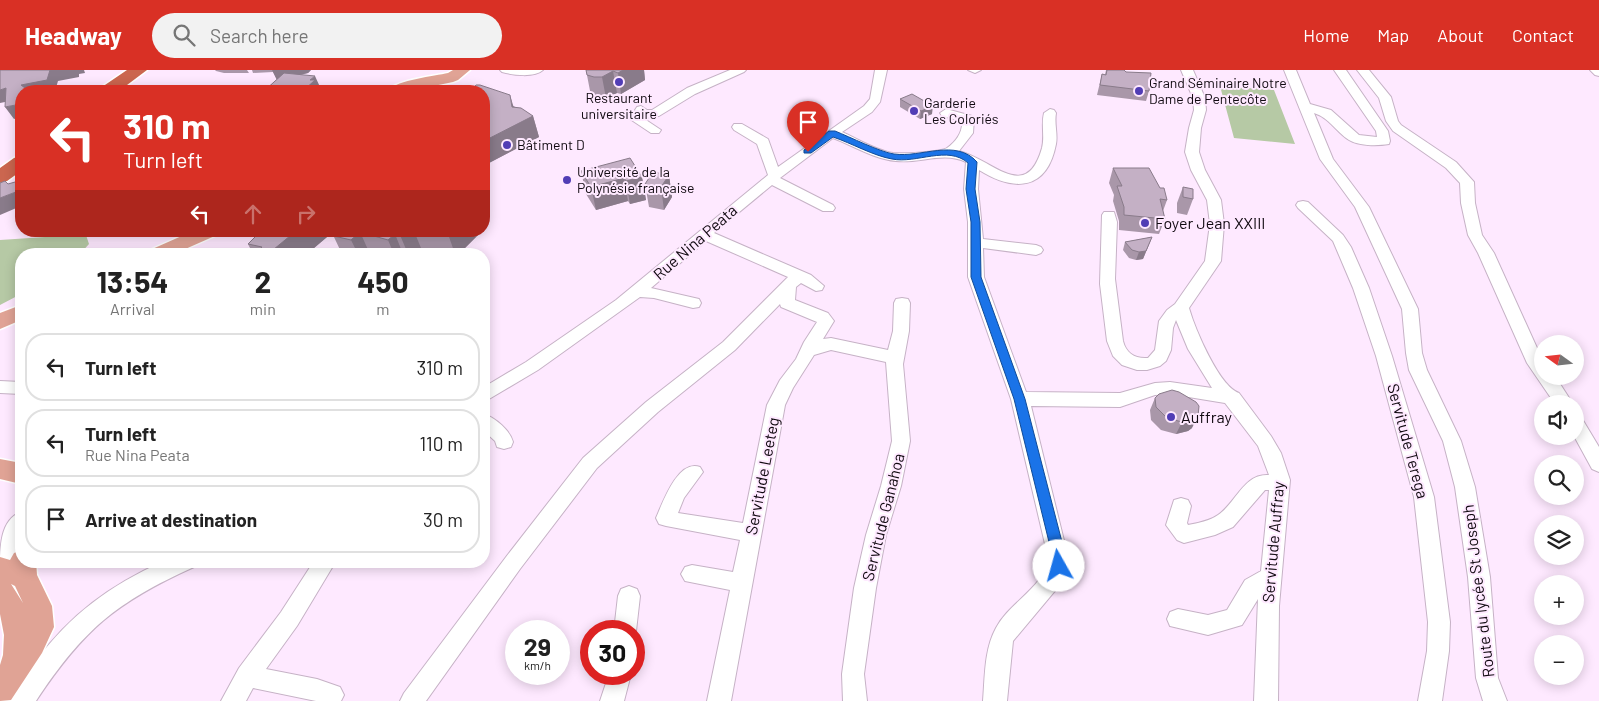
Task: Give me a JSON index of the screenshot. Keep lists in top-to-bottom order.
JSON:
{
  "streets": {
    "street": [
      "Rue Nina Peata",
      "Servitude Terega",
      "Servitude Leeteg",
      "Servitude Ganahoa",
      "Servitude Auffray",
      "Route du lycée St Joseph"
    ]
  },
  "places": [
    "Restaurant universitaire",
    "Grand Séminaire Notre Dame de Pentecôte",
    "Garderie Les Coloriés",
    "Bâtiment D",
    "Université de la Polynésie française",
    "Foyer Jean XXIII",
    "Auffray"
  ],
  "north": "left",
  "page": {
    "header": "Headway",
    "search": "Search here",
    "nav": [
      "Home",
      "Map",
      "About",
      "Contact"
    ],
    "turn": ["310 m", "Turn left"],
    "eta": [
      "13:54",
      "Arrival",
      "2",
      "min",
      "450",
      "m"
    ],
    "list": [
      {
        "name": "Turn left",
        "value": "310 m"
      },
      {
        "name": "Turn left",
        "note": "Rue Nina Peata",
        "value": "110 m"
      },
      {
        "name": "Arrive at destination",
        "value": "30 m"
      }
    ],
    "map_buttons": ["+", "−"],
    "speed": "29 km/h",
    "limit": "30"
  }
}
